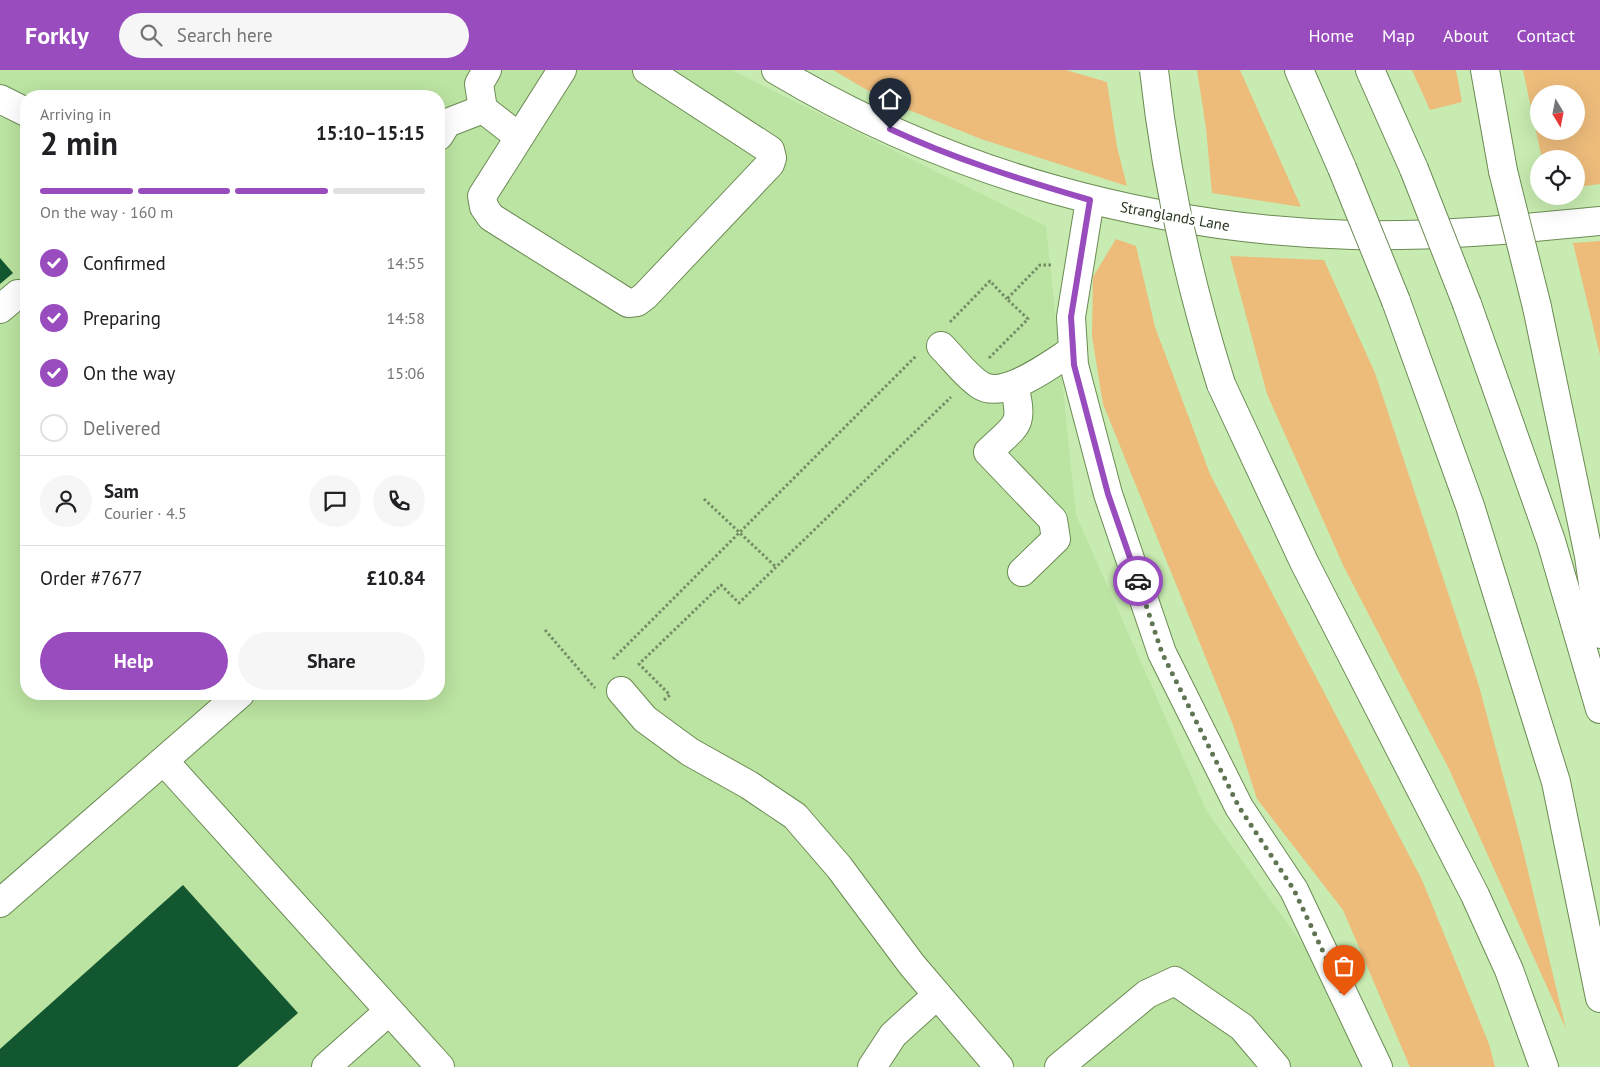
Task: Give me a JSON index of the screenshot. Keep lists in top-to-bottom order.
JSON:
{
  "streets": {
    "main road": ["Stranglands Lane"]
  },
  "north": "bottom",
  "page": {
    "header": "Forkly",
    "search": "Search here",
    "nav": [
      "Home",
      "Map",
      "About",
      "Contact"
    ],
    "heading": ["2 min", "Arriving in", "15:10–15:15"],
    "panel": [
      "Sam",
      "Courier · 4.5",
      "Order #7677",
      "£10.84"
    ],
    "bar": "On the way · 160 m",
    "list": [
      ["Confirmed", "14:55"],
      ["Preparing", "14:58"],
      ["On the way", "15:06"],
      "Delivered"
    ],
    "buttons": ["Help", "Share"]
  }
}
